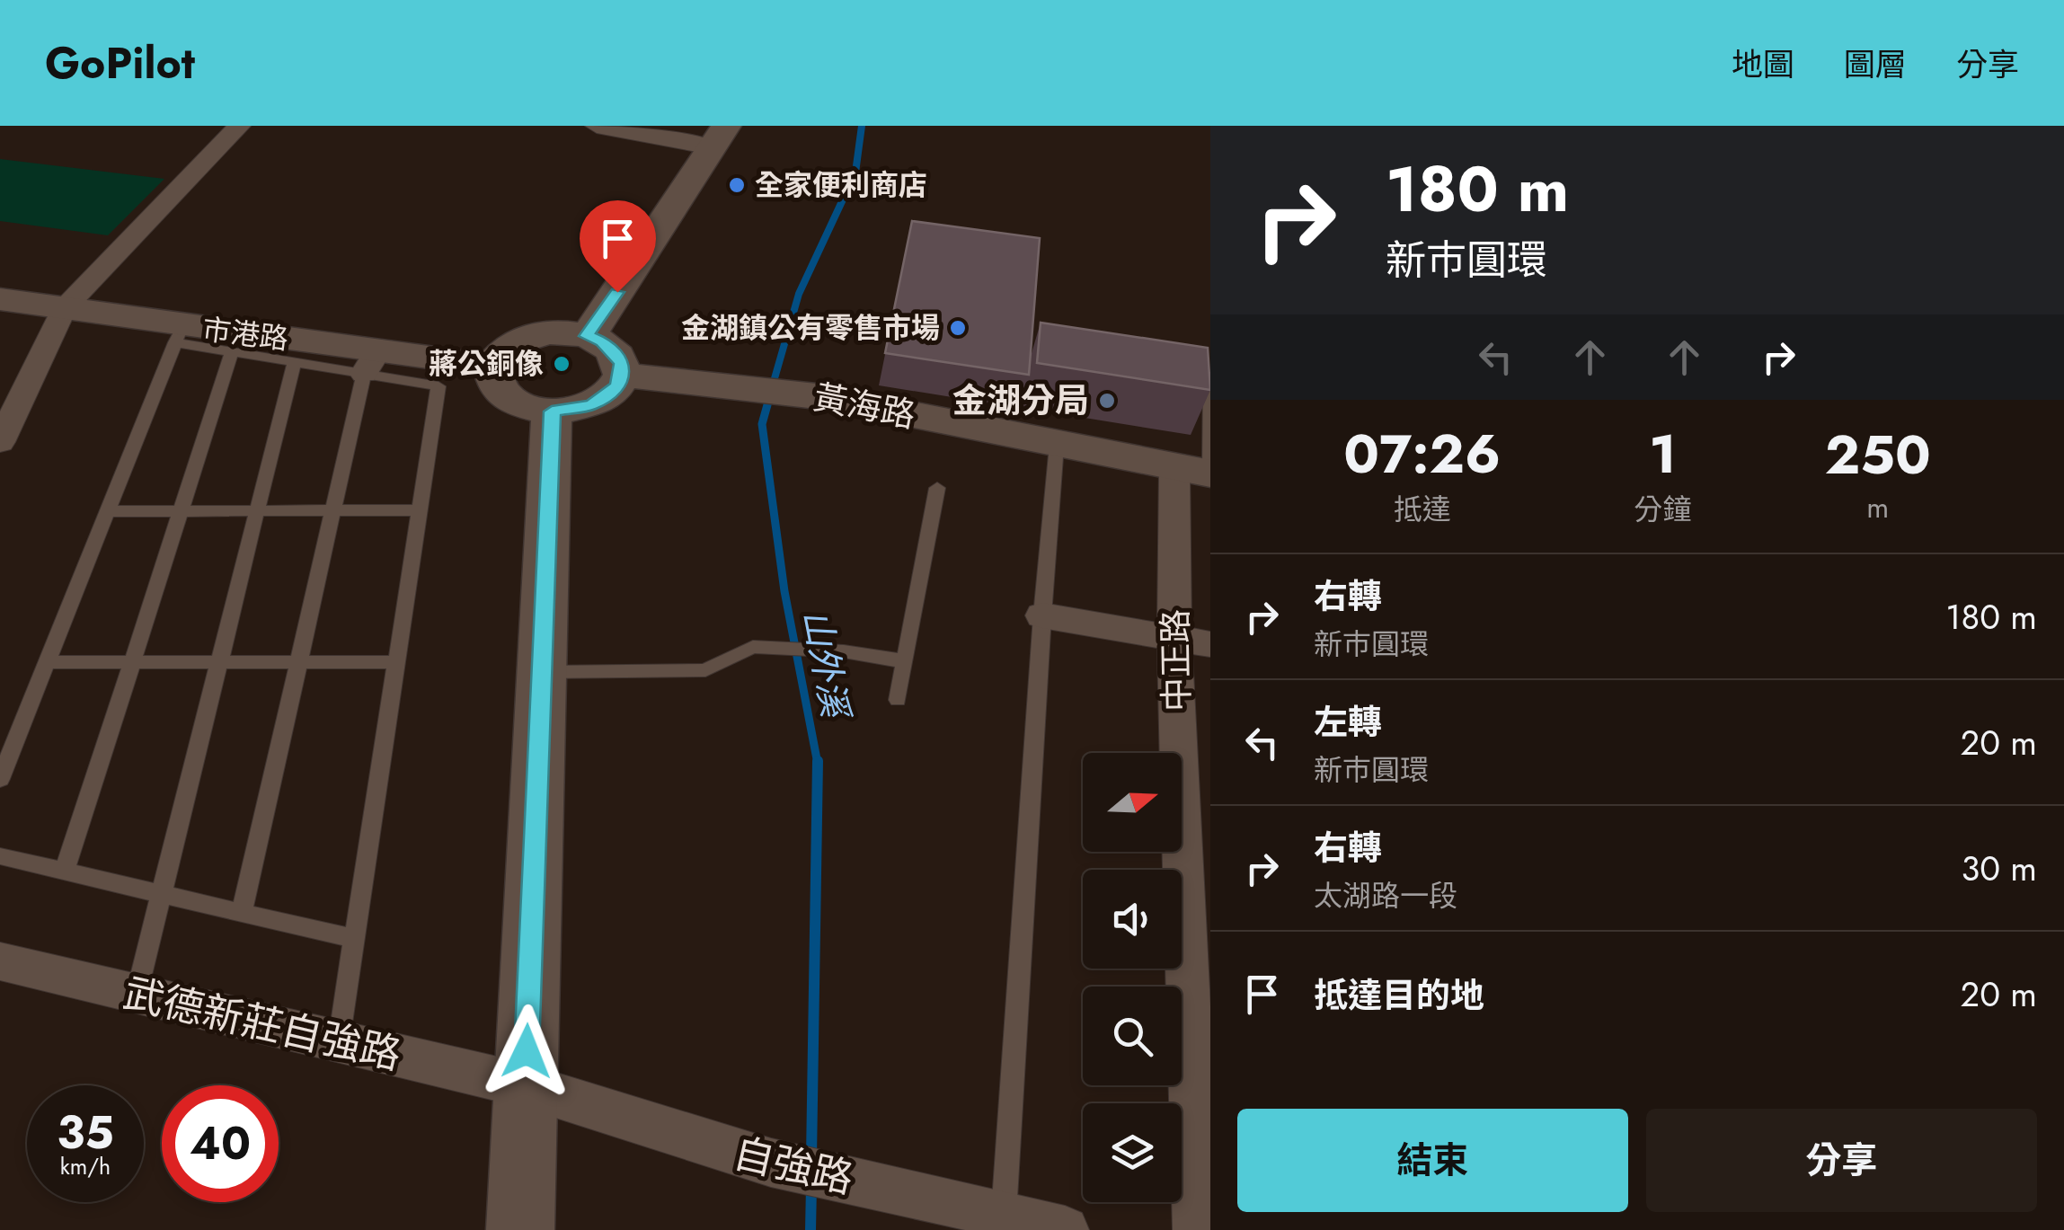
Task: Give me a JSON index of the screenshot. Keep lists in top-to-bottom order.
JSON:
{
  "streets": {
    "street": [
      "市港路",
      "黃海路",
      "中正路",
      "武德新莊自強路",
      "自強路"
    ]
  },
  "crossings": [
    ["市港路", "黃海路"],
    ["黃海路", "中正路"],
    ["武德新莊自強路", "自強路"]
  ],
  "water": ["山外溪"],
  "places": [
    "全家便利商店",
    "金湖鎮公有零售市場",
    "蔣公銅像",
    "金湖分局"
  ],
  "north": "right",
  "page": {
    "header": "GoPilot",
    "nav": ["地圖", "圖層", "分享"],
    "turn": ["180 m", "新巿圓環"],
    "eta": [
      "07:26",
      "抵達",
      "1",
      "分鐘",
      "250",
      "m"
    ],
    "list": [
      {
        "name": "右轉",
        "note": "新巿圓環",
        "value": "180 m"
      },
      {
        "name": "左轉",
        "note": "新巿圓環",
        "value": "20 m"
      },
      {
        "name": "右轉",
        "note": "太湖路一段",
        "value": "30 m"
      },
      {
        "name": "抵達目的地",
        "value": "20 m"
      }
    ],
    "speed": "35 km/h",
    "limit": "40",
    "buttons": ["結束", "分享"]
  }
}
